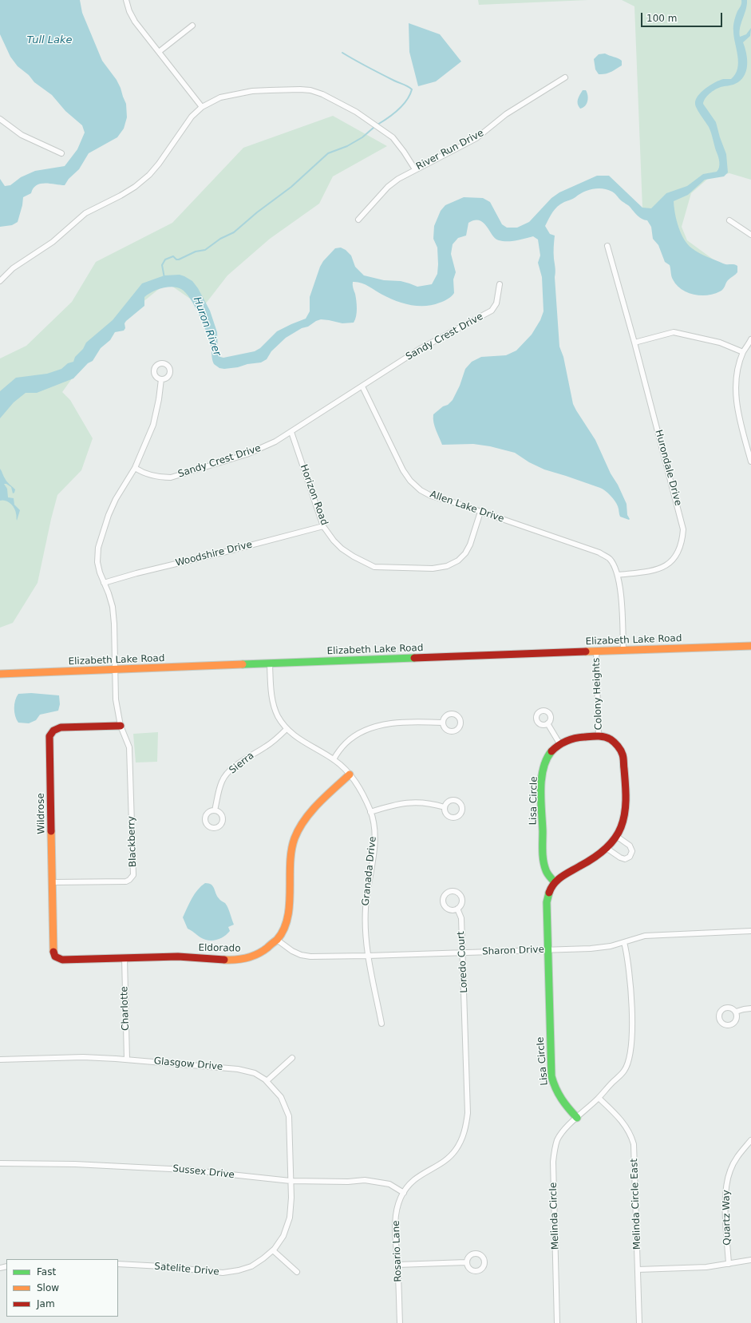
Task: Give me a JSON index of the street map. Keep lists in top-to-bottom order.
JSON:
{
  "streets": {
    "street": [
      "River Run Drive",
      "Sandy Crest Drive",
      "Hurondale Drive",
      "Horizon Road",
      "Allen Lake Drive",
      "Woodshire Drive",
      "Elizabeth Lake Road",
      "Colony Heights",
      "Sierra",
      "Lisa Circle",
      "Wildrose",
      "Blackberry",
      "Granada Drive",
      "Eldorado",
      "Sharon Drive",
      "Loredo Court",
      "Charlotte",
      "Glasgow Drive",
      "Sussex Drive",
      "Melinda Circle East",
      "Melinda Circle",
      "Quartz Way",
      "Rosario Lane",
      "Satelite Drive"
    ]
  },
  "crossings": [
    ["Sandy Crest Drive", "Horizon Road"],
    ["Sandy Crest Drive", "Allen Lake Drive"],
    ["Hurondale Drive", "Allen Lake Drive"],
    ["Horizon Road", "Allen Lake Drive"],
    ["Horizon Road", "Woodshire Drive"],
    ["Elizabeth Lake Road", "Colony Heights"],
    ["Elizabeth Lake Road", "Granada Drive"],
    ["Sierra", "Granada Drive"],
    ["Lisa Circle", "Sharon Drive"],
    ["Lisa Circle", "Melinda Circle"],
    ["Wildrose", "Blackberry"],
    ["Wildrose", "Eldorado"],
    ["Granada Drive", "Eldorado"],
    ["Granada Drive", "Sharon Drive"],
    ["Eldorado", "Sharon Drive"],
    ["Eldorado", "Charlotte"],
    ["Sharon Drive", "Loredo Court"],
    ["Loredo Court", "Rosario Lane"],
    ["Charlotte", "Glasgow Drive"],
    ["Glasgow Drive", "Sussex Drive"],
    ["Glasgow Drive", "Satelite Drive"],
    ["Sussex Drive", "Rosario Lane"],
    ["Sussex Drive", "Satelite Drive"],
    ["Melinda Circle East", "Melinda Circle"]
  ],
  "water": ["Tull Lake", "Huron River"],
  "legend": ["Fast", "Slow", "Jam"],
  "scale_bar": "100 m"
}
